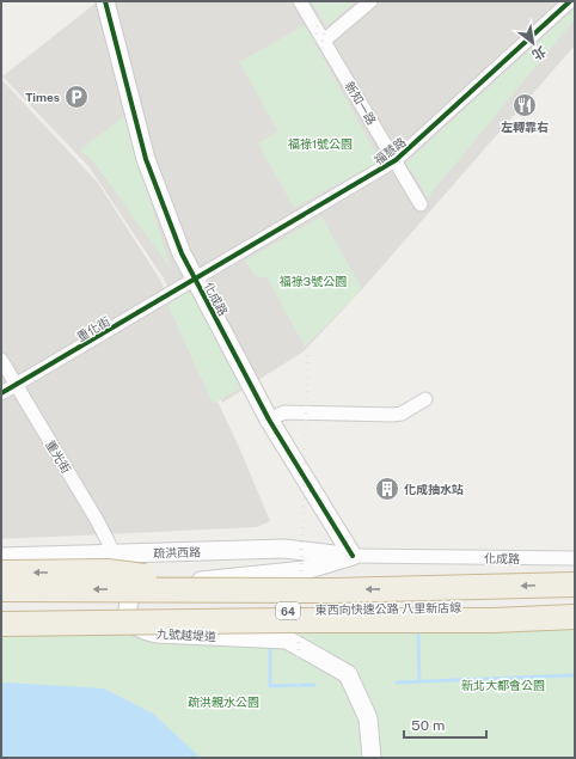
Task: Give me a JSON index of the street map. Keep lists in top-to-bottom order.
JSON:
{
  "streets": {
    "highway": ["東西向快速公路 八里新店線", "64"],
    "street": [
      "新知一路",
      "福慧路",
      "化成路",
      "重化街",
      "重光街",
      "疏洪西路",
      "九號越堤道"
    ]
  },
  "crossings": [
    ["新知一路", "福慧路"],
    ["福慧路", "化成路"],
    ["福慧路", "重化街"],
    ["化成路", "重化街"],
    ["化成路", "疏洪西路"],
    ["化成路", "九號越堤道"],
    ["重化街", "重光街"],
    ["重光街", "疏洪西路"],
    ["疏洪西路", "九號越堤道"]
  ],
  "parks": [
    "福祿1號公園",
    "福祿3號公園",
    "新北大都會公園",
    "疏洪親水公園"
  ],
  "places": {
    "parking": ["Times"],
    "restaurant": ["左轉靠右"],
    "building": ["化成抽水站"]
  },
  "scale_bar": "50 m",
  "north": "bottom right"
}
